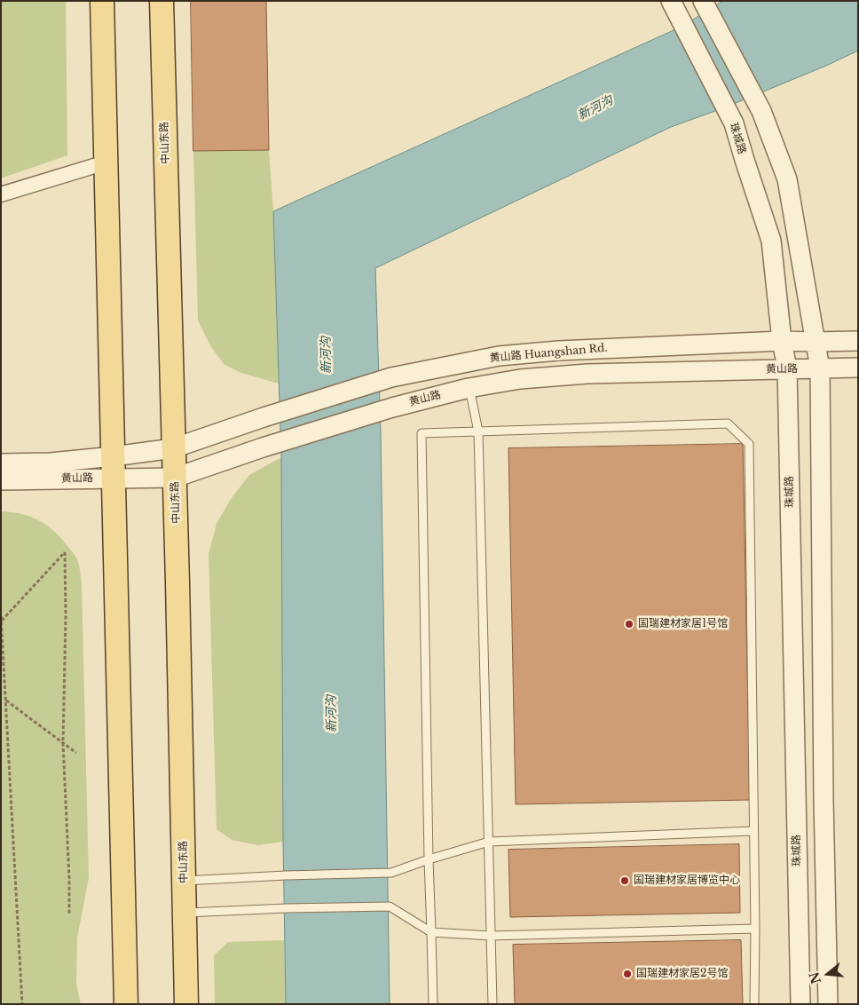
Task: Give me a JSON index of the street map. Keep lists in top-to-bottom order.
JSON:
{
  "streets": {
    "main road": ["中山东路"],
    "street": ["珠城路", "黄山路 Huangshan Rd.", "黄山路"]
  },
  "crossings": [
    ["珠城路", "黄山路 Huangshan Rd."],
    ["珠城路", "黄山路"],
    ["中山东路", "黄山路"],
    ["黄山路 Huangshan Rd.", "黄山路"]
  ],
  "water": ["新河沟"],
  "places": ["国瑞建材家居1号馆", "国瑞建材家居博览中心", "国瑞建材家居2号馆"],
  "north": "left"
}
